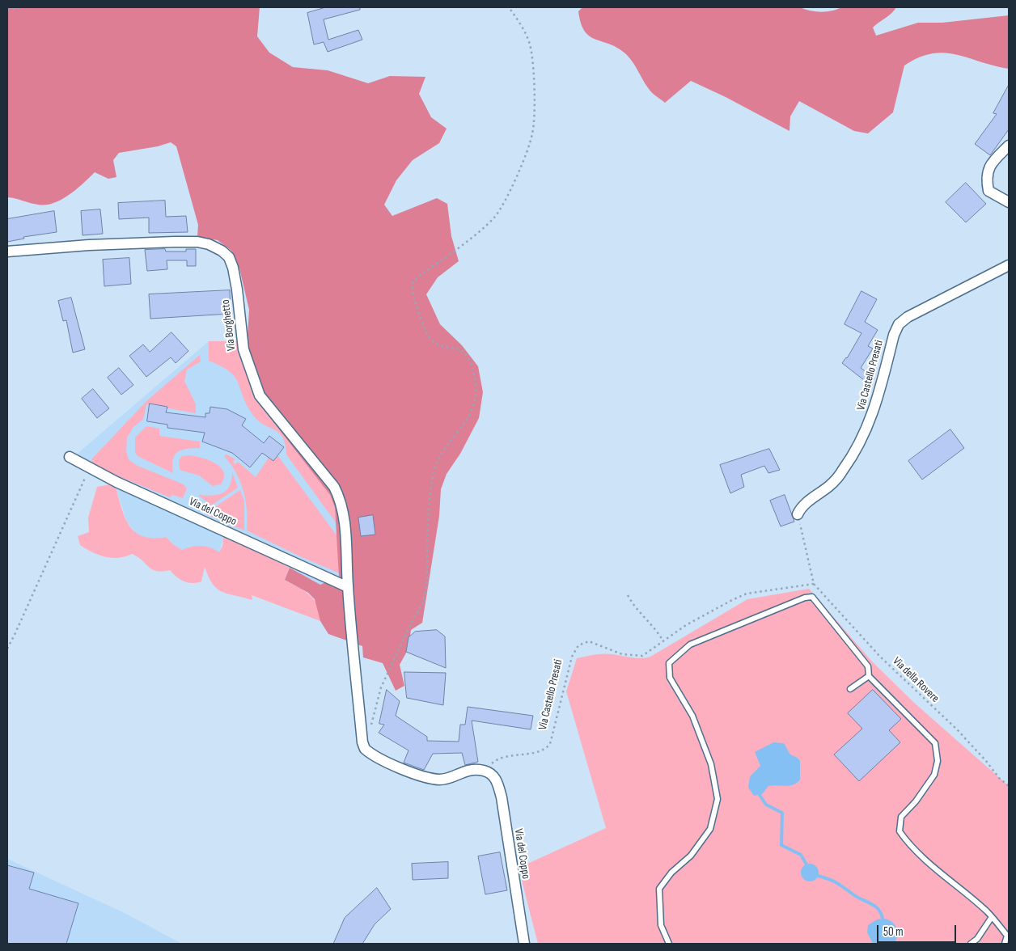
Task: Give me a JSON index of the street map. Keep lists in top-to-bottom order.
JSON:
{
  "streets": {
    "street": ["Via Borghetto", "Via Castello Presati", "Via del Coppo"],
    "path": ["Via della Rovere"]
  },
  "crossings": [
    ["Via Borghetto", "Via del Coppo"],
    ["Via Castello Presati", "Via del Coppo"],
    ["Via Castello Presati", "Via della Rovere"]
  ],
  "scale_bar": "50 m"
}
